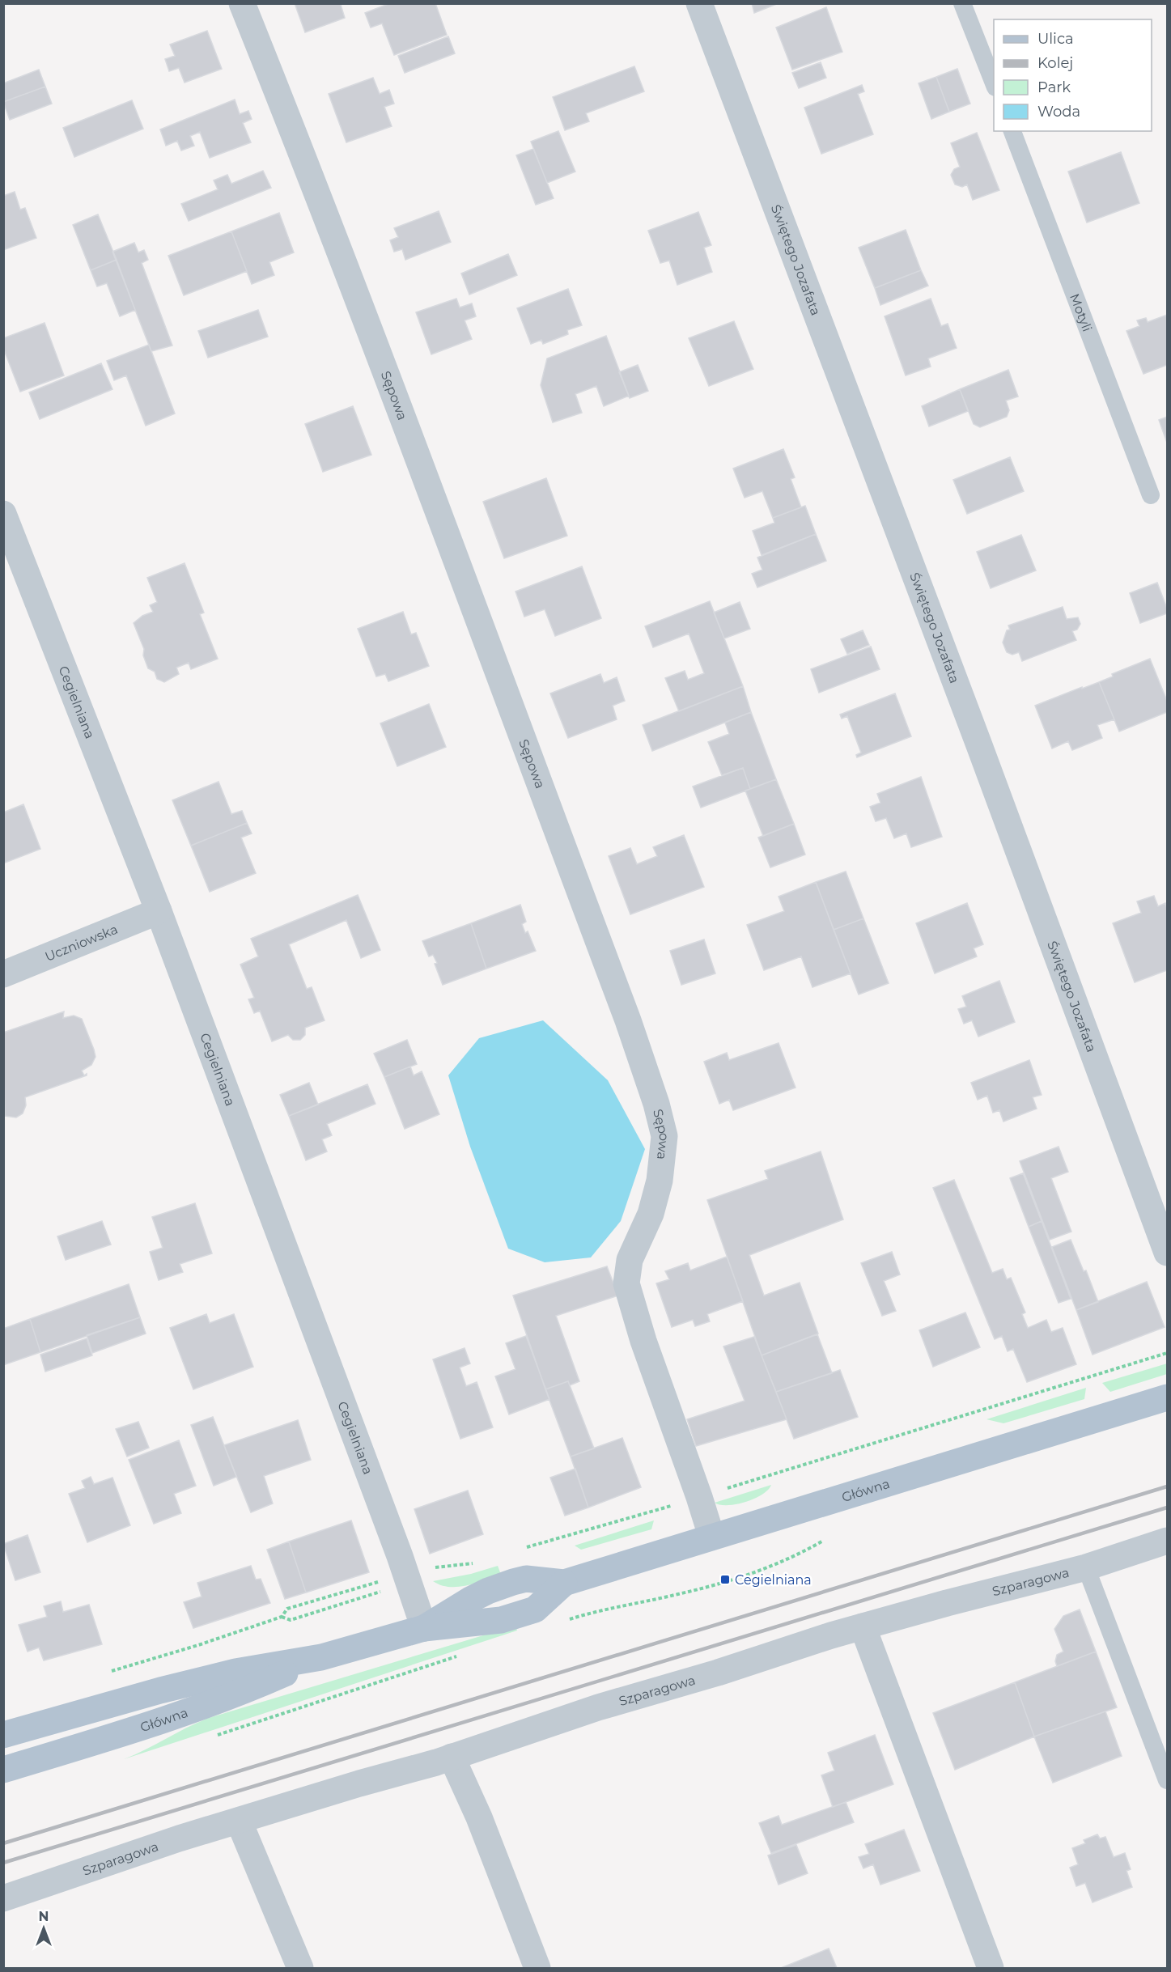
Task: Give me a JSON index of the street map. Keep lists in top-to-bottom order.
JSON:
{
  "streets": {
    "main road": ["Główna"],
    "street": [
      "Świętego Jozafata",
      "Sępowa",
      "Cegielniana",
      "Uczniowska",
      "Szparagowa"
    ],
    "lane": ["Motyli"]
  },
  "crossings": [
    ["Sępowa", "Główna"],
    ["Cegielniana", "Uczniowska"],
    ["Cegielniana", "Główna"]
  ],
  "places": {
    "transit": ["Cegielniana"]
  },
  "legend": [
    "Ulica",
    "Kolej",
    "Park",
    "Woda"
  ],
  "north": "top"
}
